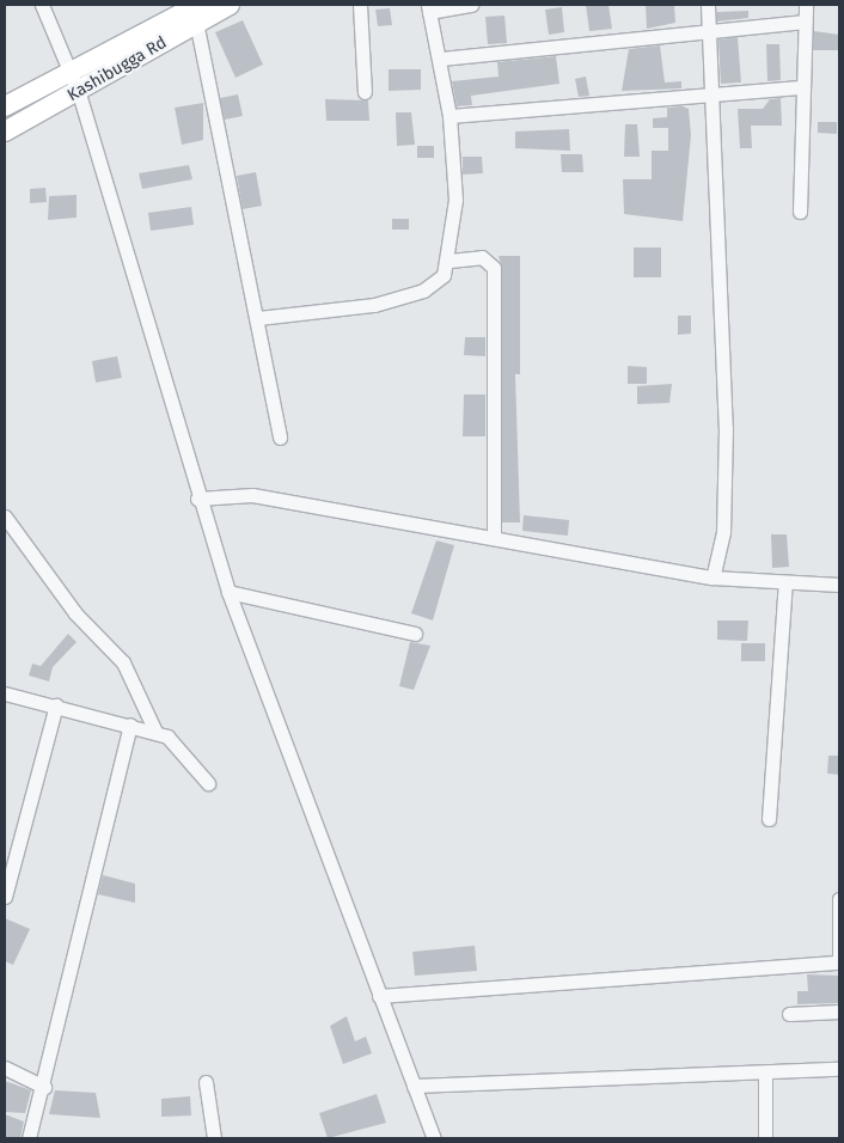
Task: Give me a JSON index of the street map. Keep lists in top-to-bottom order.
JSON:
{
  "streets": {
    "main road": ["Kashibugga Rd"]
  }
}
